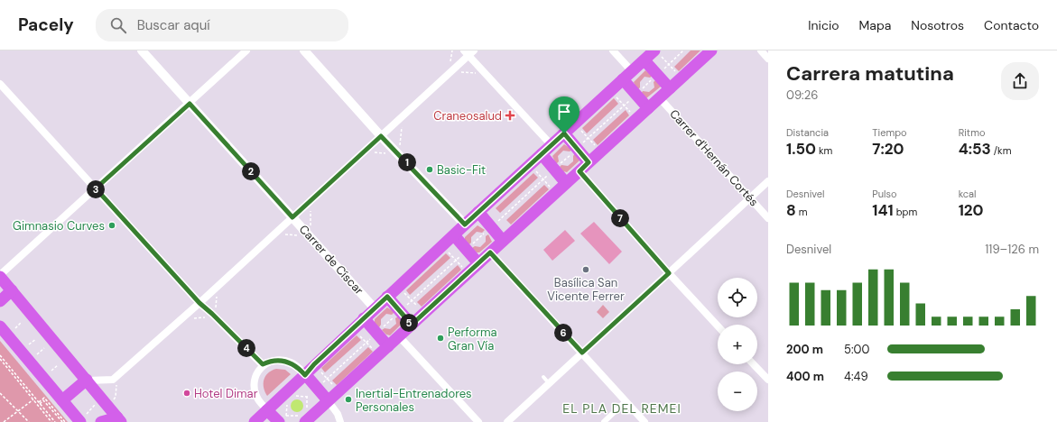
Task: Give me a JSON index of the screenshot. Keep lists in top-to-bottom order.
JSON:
{
  "streets": {
    "street": ["Carrer d'Hernán Cortés", "Carrer de Císcar"]
  },
  "districts": ["EL PLA DEL REMEI"],
  "places": {
    "health": ["Craneosalud"],
    "other": [
      "Basic-Fit",
      "Gimnasio Curves",
      "Basílica San Vicente Ferrer",
      "Performa Gran Vía",
      "Hotel Dimar",
      "Inertial-Entrenadores Personales"
    ]
  },
  "page": {
    "header": "Pacely",
    "search": "Buscar aquí",
    "nav": [
      "Inicio",
      "Mapa",
      "Nosotros",
      "Contacto"
    ],
    "heading": ["Carrera matutina", "09:26"],
    "stats": [
      ["Distancia", "1.50 km"],
      ["Tiempo", "7:20"],
      ["Ritmo", "4:53 /km"],
      ["Desnivel", "8 m"],
      ["Pulso", "141 bpm"],
      ["kcal", "120"]
    ],
    "pins": [
      "1",
      "2",
      "3",
      "7",
      "5",
      "6",
      "4"
    ],
    "chart": ["Desnivel", "119–126 m"],
    "map_buttons": ["+", "−"],
    "list": [
      {
        "name": "200 m",
        "note": "5:00"
      },
      {
        "name": "400 m",
        "note": "4:49"
      }
    ]
  }
}
